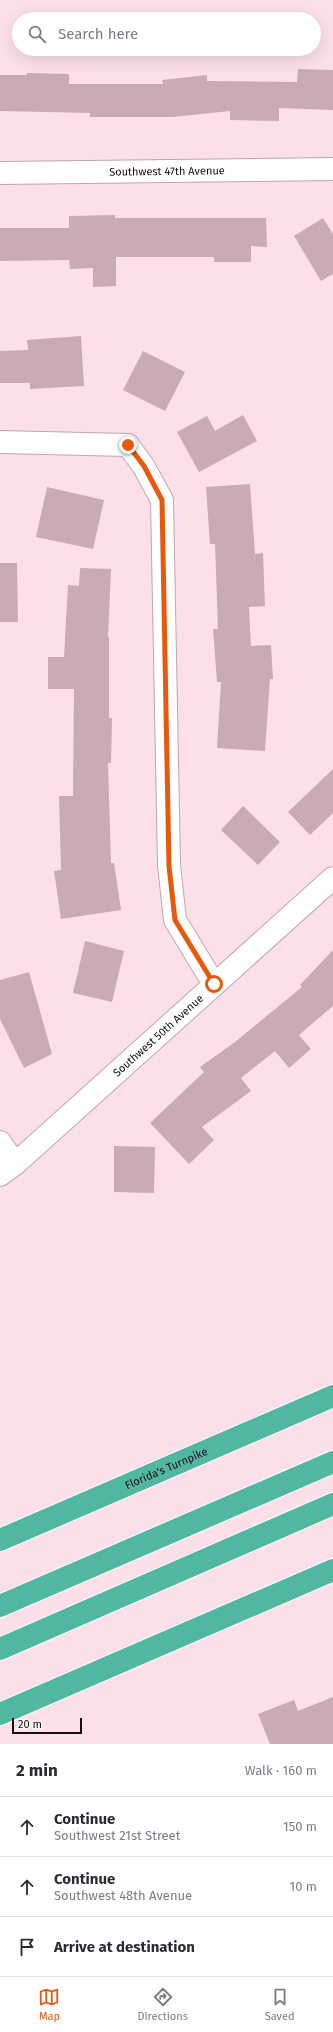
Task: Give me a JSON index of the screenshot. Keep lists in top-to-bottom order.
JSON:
{
  "streets": {
    "highway": ["Florida's Turnpike"],
    "street": ["Southwest 47th Avenue", "Southwest 50th Avenue"]
  },
  "scale_bar": "20 m",
  "page": {
    "search": "Search here",
    "scale": "20 m",
    "heading": ["2 min", "Walk · 160 m"],
    "list": [
      ["Continue", "Southwest 21st Street", "150 m"],
      ["Continue", "Southwest 48th Avenue", "10 m"],
      "Arrive at destination"
    ],
    "nav": ["Map", "Directions", "Saved"]
  }
}
